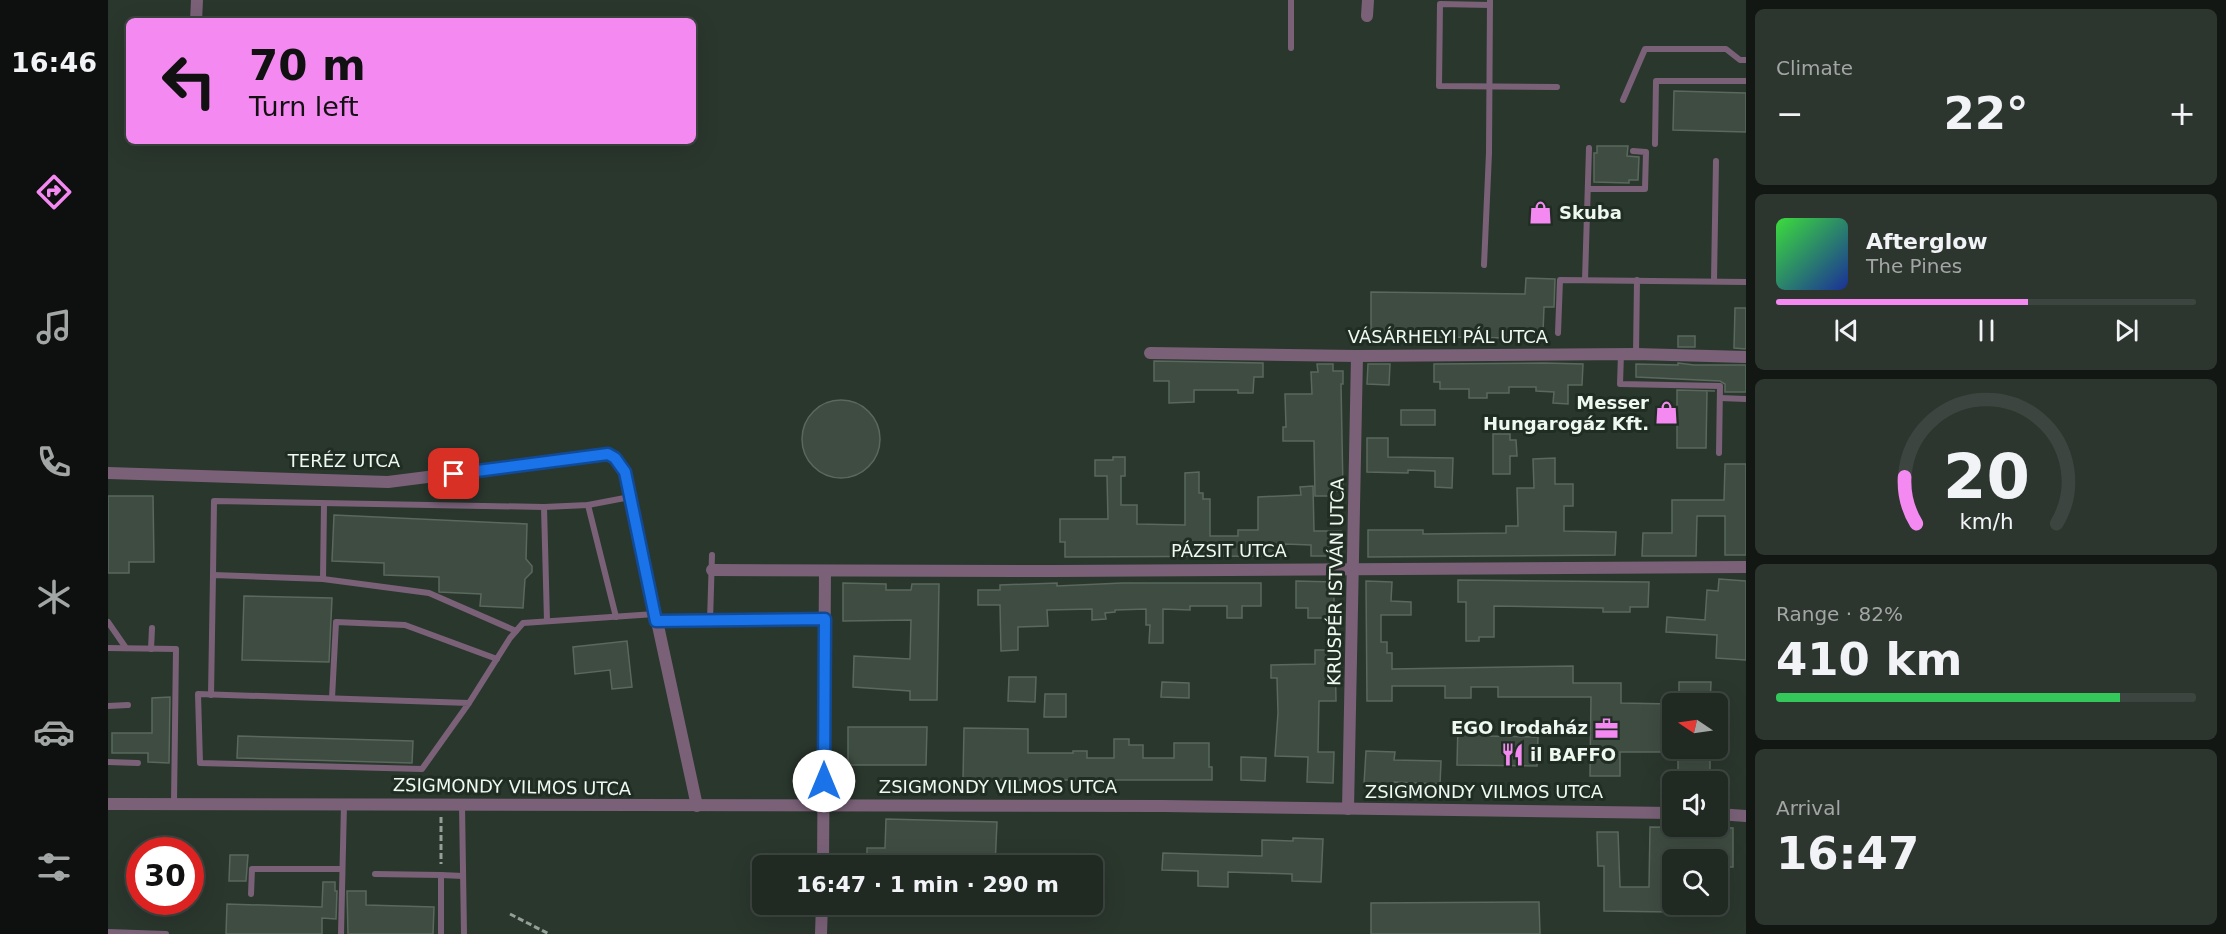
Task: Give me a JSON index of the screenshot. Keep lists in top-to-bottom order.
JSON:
{
  "streets": {
    "street": [
      "VÁSÁRHELYI PÁL UTCA",
      "TERÉZ UTCA",
      "PÁZSIT UTCA",
      "KRUSPÉR ISTVÁN UTCA",
      "ZSIGMONDY VILMOS UTCA"
    ]
  },
  "crossings": [
    ["VÁSÁRHELYI PÁL UTCA", "KRUSPÉR ISTVÁN UTCA"],
    ["TERÉZ UTCA", "ZSIGMONDY VILMOS UTCA"],
    ["PÁZSIT UTCA", "KRUSPÉR ISTVÁN UTCA"],
    ["KRUSPÉR ISTVÁN UTCA", "ZSIGMONDY VILMOS UTCA"]
  ],
  "places": {
    "shop": ["Skuba", "Messer Hungarogáz Kft."],
    "office": ["EGO Irodaház"],
    "restaurant": ["il BAFFO"]
  },
  "north": "left",
  "page": {
    "tabs": "16:46",
    "tile": [
      "Climate",
      ["Range · 82%", "410 km"],
      ["Arrival", "16:47"]
    ],
    "turn": ["70 m", "Turn left"],
    "heat": ["−", "22°", "+"],
    "song": ["Afterglow", "The Pines"],
    "limit": "30",
    "trip": "16:47 · 1 min · 290 m",
    "gauge": ["20", "km/h"]
  }
}
